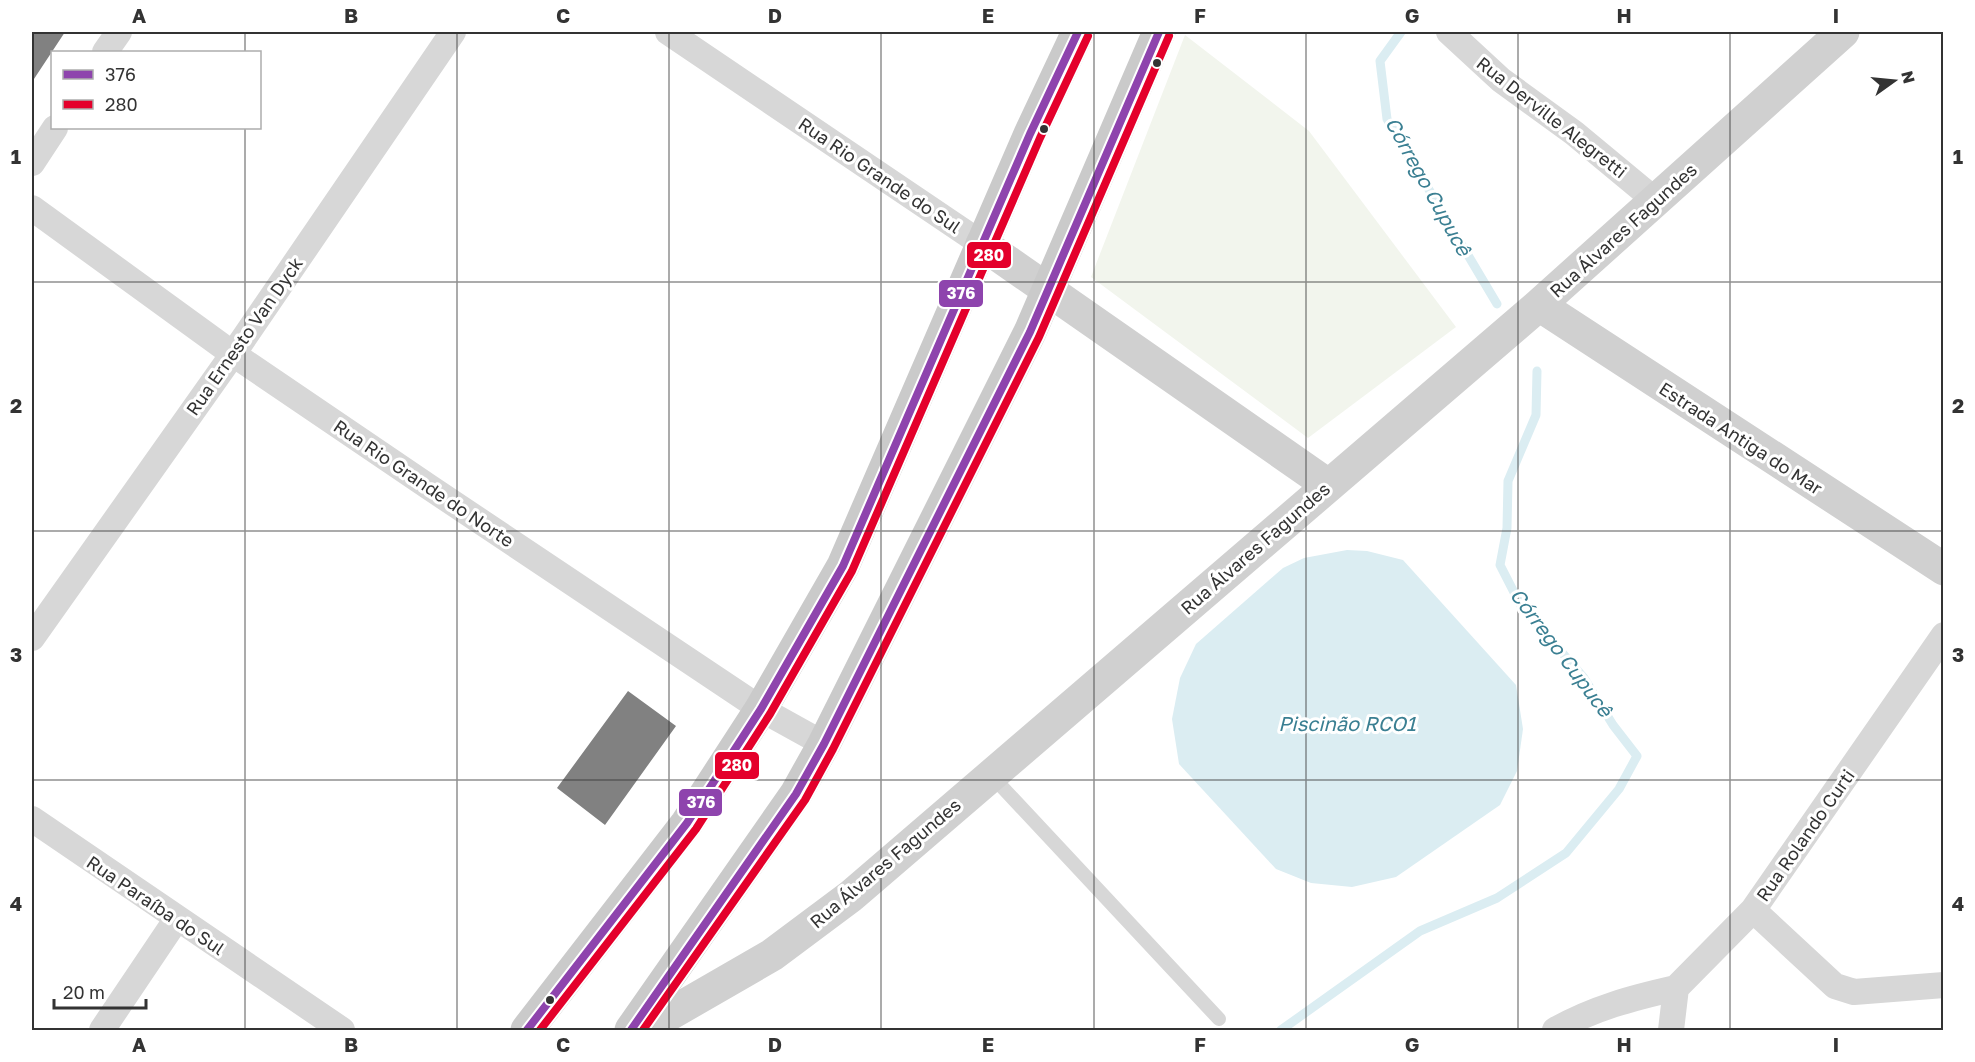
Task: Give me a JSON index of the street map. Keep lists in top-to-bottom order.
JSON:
{
  "streets": {
    "street": [
      "Rua Derville Alegretti",
      "Rua Rio Grande do Sul",
      "Rua Álvares Fagundes",
      "Rua Ernesto Van Dyck",
      "Estrada Antiga do Mar",
      "Rua Rio Grande do Norte",
      "Rua Rolando Curti",
      "Rua Paraíba do Sul"
    ]
  },
  "crossings": [
    ["Rua Derville Alegretti", "Rua Álvares Fagundes"],
    ["Rua Rio Grande do Sul", "Rua Álvares Fagundes"],
    ["Rua Álvares Fagundes", "Estrada Antiga do Mar"],
    ["Rua Ernesto Van Dyck", "Rua Rio Grande do Norte"]
  ],
  "water": ["Córrego Cupucê", "Piscinão RCO1"],
  "lines": ["transit line 376", "transit line 280"],
  "legend": ["376", "280"],
  "scale_bar": "20 m",
  "north": "right",
  "grid": {
    "columns": [
      "A",
      "B",
      "C",
      "D",
      "E",
      "F",
      "G",
      "H",
      "I"
    ],
    "rows": [
      "1",
      "2",
      "3",
      "4"
    ]
  }
}
